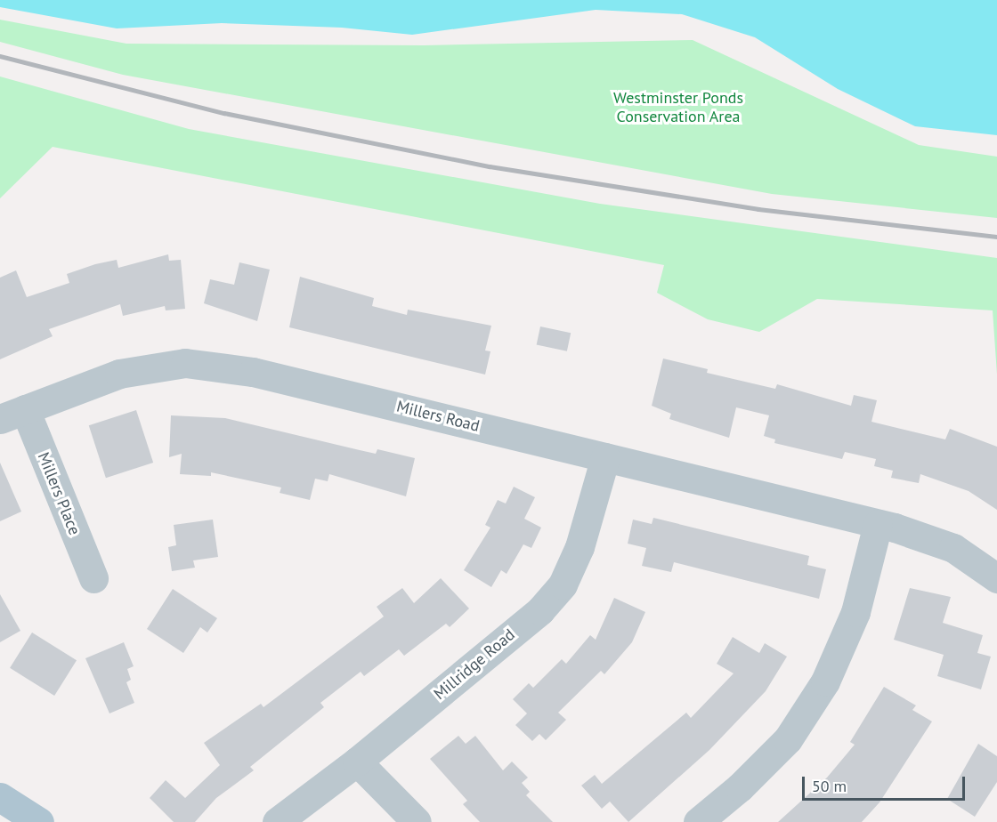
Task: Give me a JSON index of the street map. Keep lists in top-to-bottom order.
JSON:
{
  "streets": {
    "street": ["Millers Road", "Millers Place", "Millridge Road"]
  },
  "crossings": [
    ["Millers Road", "Millers Place"],
    ["Millers Road", "Millridge Road"]
  ],
  "parks": ["Westminster Ponds Conservation Area"],
  "scale_bar": "50 m"
}
